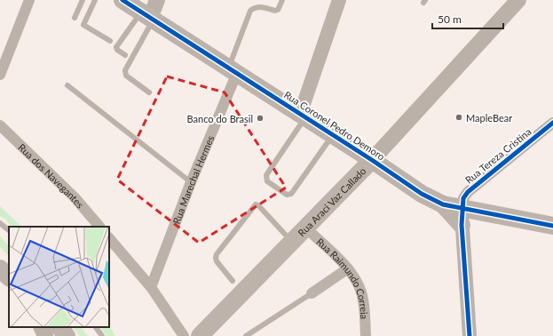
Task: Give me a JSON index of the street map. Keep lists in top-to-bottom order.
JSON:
{
  "streets": {
    "main road": ["Rua Coronel Pedro Demoro", "Rua Araci Vaz Callado"],
    "street": [
      "Rua Tereza Cristina",
      "Rua dos Navegantes",
      "Rua Marechal Hermes",
      "Rua Raimundo Correia"
    ]
  },
  "crossings": [
    ["Rua Coronel Pedro Demoro", "Rua Tereza Cristina"],
    ["Rua Coronel Pedro Demoro", "Rua Marechal Hermes"],
    ["Rua Coronel Pedro Demoro", "Rua Araci Vaz Callado"],
    ["Rua Araci Vaz Callado", "Rua Raimundo Correia"]
  ],
  "places": ["MapleBear", "Banco do Brasil"],
  "scale_bar": "50 m"
}
